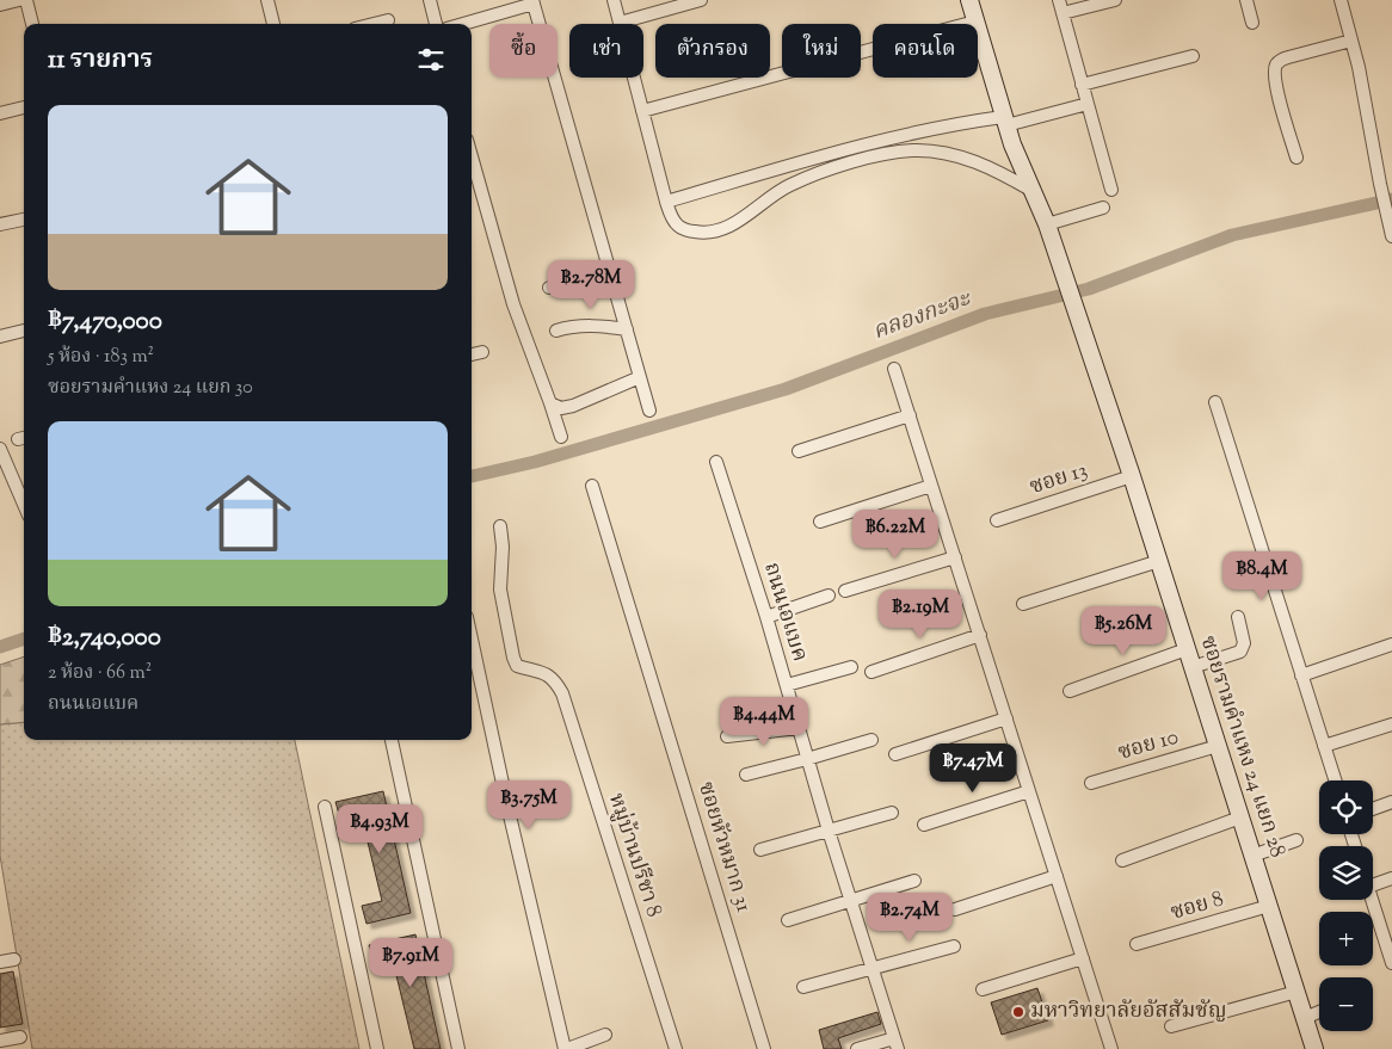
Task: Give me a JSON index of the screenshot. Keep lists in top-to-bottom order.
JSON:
{
  "streets": {
    "street": [
      "ซอย 13",
      "ถนนเอแบค",
      "ซอย 10",
      "ซอยรามคำแหง 24 แยก 28",
      "ซอยหัวหมาก 31",
      "หมู่บ้านปรีชา 8",
      "ซอย 8"
    ]
  },
  "crossings": [
    ["ซอย 13", "ซอยรามคำแหง 24 แยก 28"],
    ["ซอย 10", "ซอยรามคำแหง 24 แยก 28"],
    ["ซอยรามคำแหง 24 แยก 28", "ซอย 8"]
  ],
  "water": ["คลองกะจะ"],
  "places": ["มหาวิทยาลัยอัสสัมชัญ"],
  "page": {
    "chip": [
      "ซื้อ",
      "เช่า",
      "ตัวกรอง",
      "ใหม่",
      "คอนโด"
    ],
    "heading": "11 รายการ",
    "list": [
      {
        "name": "฿7,470,000",
        "note": "5 ห้อง · 183 m² · ซอยรามคำแหง 24 แยก 30"
      },
      {
        "name": "฿2,740,000",
        "note": "2 ห้อง · 66 m² · ถนนเอแบค"
      }
    ],
    "price": [
      "฿2.78M",
      "฿6.22M",
      "฿8.4M",
      "฿2.19M",
      "฿5.26M",
      "฿4.44M",
      "฿7.47M",
      "฿3.75M",
      "฿4.93M",
      "฿2.74M",
      "฿7.91M"
    ],
    "map_buttons": ["+", "−"]
  }
}
